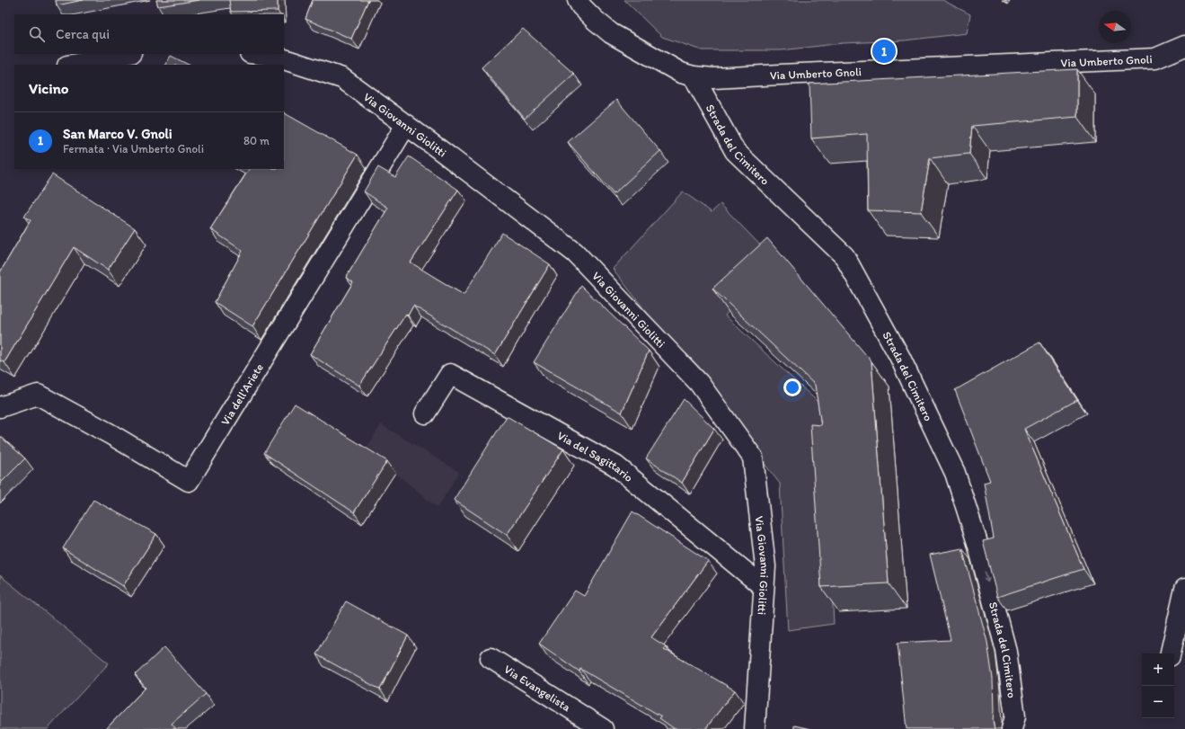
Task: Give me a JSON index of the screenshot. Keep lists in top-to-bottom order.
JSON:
{
  "streets": {
    "street": [
      "Via Umberto Gnoli",
      "Via Giovanni Giolitti",
      "Strada del Cimitero",
      "Via dell'Ariete",
      "Via del Sagittario",
      "Via Evangelista"
    ]
  },
  "crossings": [
    ["Via Umberto Gnoli", "Strada del Cimitero"],
    ["Via Giovanni Giolitti", "Via dell'Ariete"],
    ["Via Giovanni Giolitti", "Via del Sagittario"]
  ],
  "one_way": ["Strada del Cimitero"],
  "north": "left",
  "page": {
    "search": "Cerca qui",
    "pins": "1",
    "heading": "Vicino",
    "list": [
      {
        "mark": "1",
        "name": "San Marco V. Gnoli",
        "note": "Fermata · Via Umberto Gnoli",
        "value": "80 m"
      }
    ],
    "map_buttons": ["+", "−"]
  }
}
